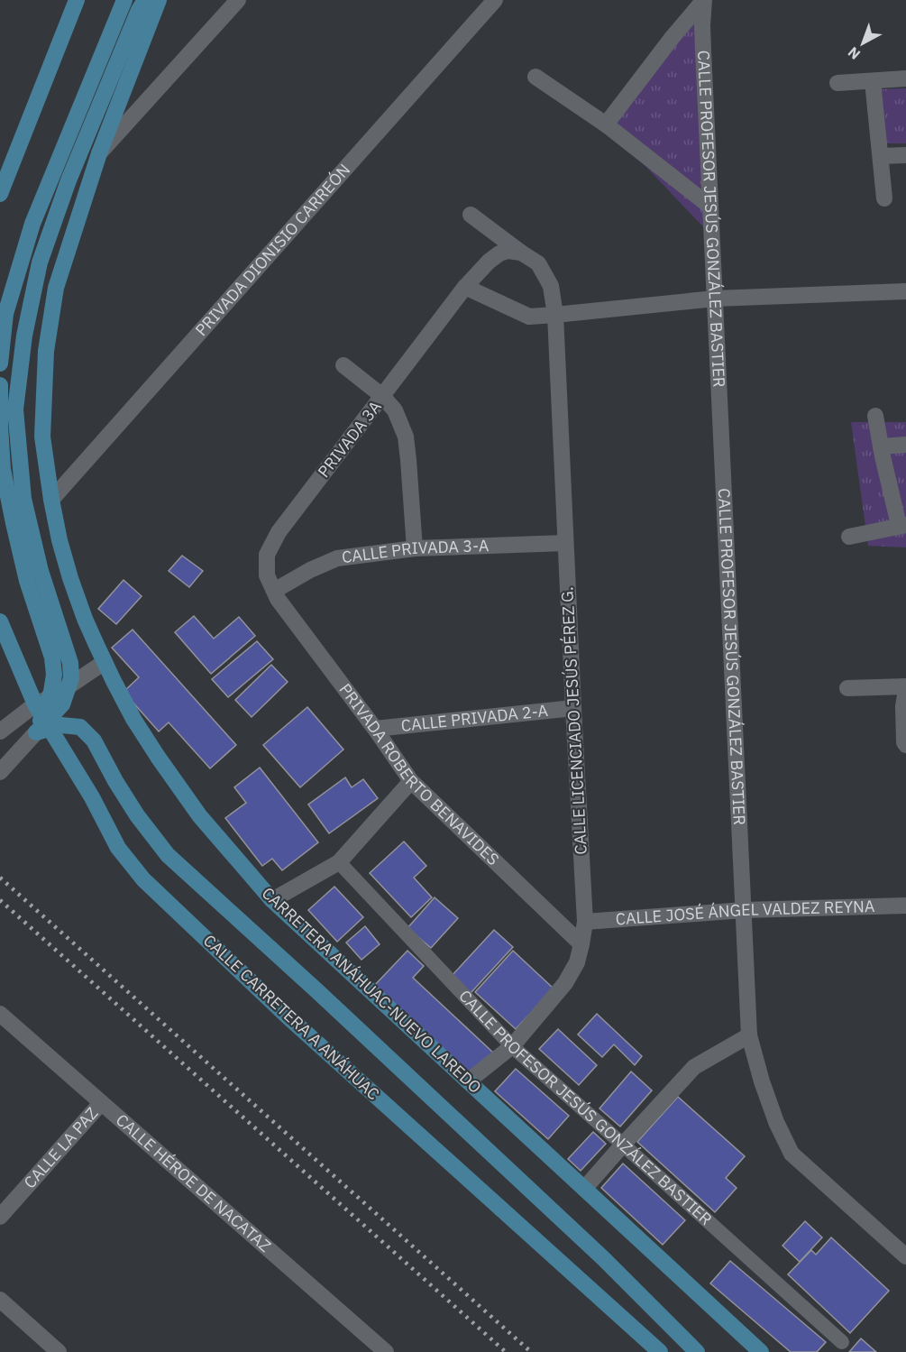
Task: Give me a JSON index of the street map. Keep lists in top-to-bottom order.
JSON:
{
  "streets": {
    "main road": ["CARRETERA ANÁHUAC-NUEVO LAREDO", "CALLE CARRETERA A ANÁHUAC"],
    "street": [
      "CALLE PROFESOR JESÚS GONZÁLEZ BASTIER",
      "PRIVADA DIONISIO CARREÓN",
      "PRIVADA 3A",
      "CALLE PRIVADA 3-A",
      "CALLE PRIVADA 2-A",
      "CALLE LICENCIADO JESÚS PÉREZ G.",
      "PRIVADA ROBERTO BENAVIDES",
      "CALLE JOSÉ ÁNGEL VALDEZ REYNA",
      "CALLE LA PAZ",
      "CALLE HÉROE DE NACATAZ"
    ]
  },
  "crossings": [
    ["CALLE PROFESOR JESÚS GONZÁLEZ BASTIER", "CALLE LICENCIADO JESÚS PÉREZ G."],
    ["CALLE PROFESOR JESÚS GONZÁLEZ BASTIER", "CALLE JOSÉ ÁNGEL VALDEZ REYNA"],
    ["PRIVADA DIONISIO CARREÓN", "CARRETERA ANÁHUAC-NUEVO LAREDO"],
    ["PRIVADA 3A", "CALLE PRIVADA 3-A"],
    ["PRIVADA 3A", "PRIVADA ROBERTO BENAVIDES"],
    ["CALLE PRIVADA 3-A", "CALLE LICENCIADO JESÚS PÉREZ G."],
    ["CALLE PRIVADA 3-A", "PRIVADA ROBERTO BENAVIDES"],
    ["CALLE PRIVADA 2-A", "CALLE LICENCIADO JESÚS PÉREZ G."],
    ["CALLE PRIVADA 2-A", "PRIVADA ROBERTO BENAVIDES"],
    ["CALLE LICENCIADO JESÚS PÉREZ G.", "PRIVADA ROBERTO BENAVIDES"],
    ["CALLE LICENCIADO JESÚS PÉREZ G.", "CALLE JOSÉ ÁNGEL VALDEZ REYNA"],
    ["CALLE LICENCIADO JESÚS PÉREZ G.", "CARRETERA ANÁHUAC-NUEVO LAREDO"],
    ["CALLE LA PAZ", "CALLE HÉROE DE NACATAZ"]
  ],
  "north": "bottom left"
}
